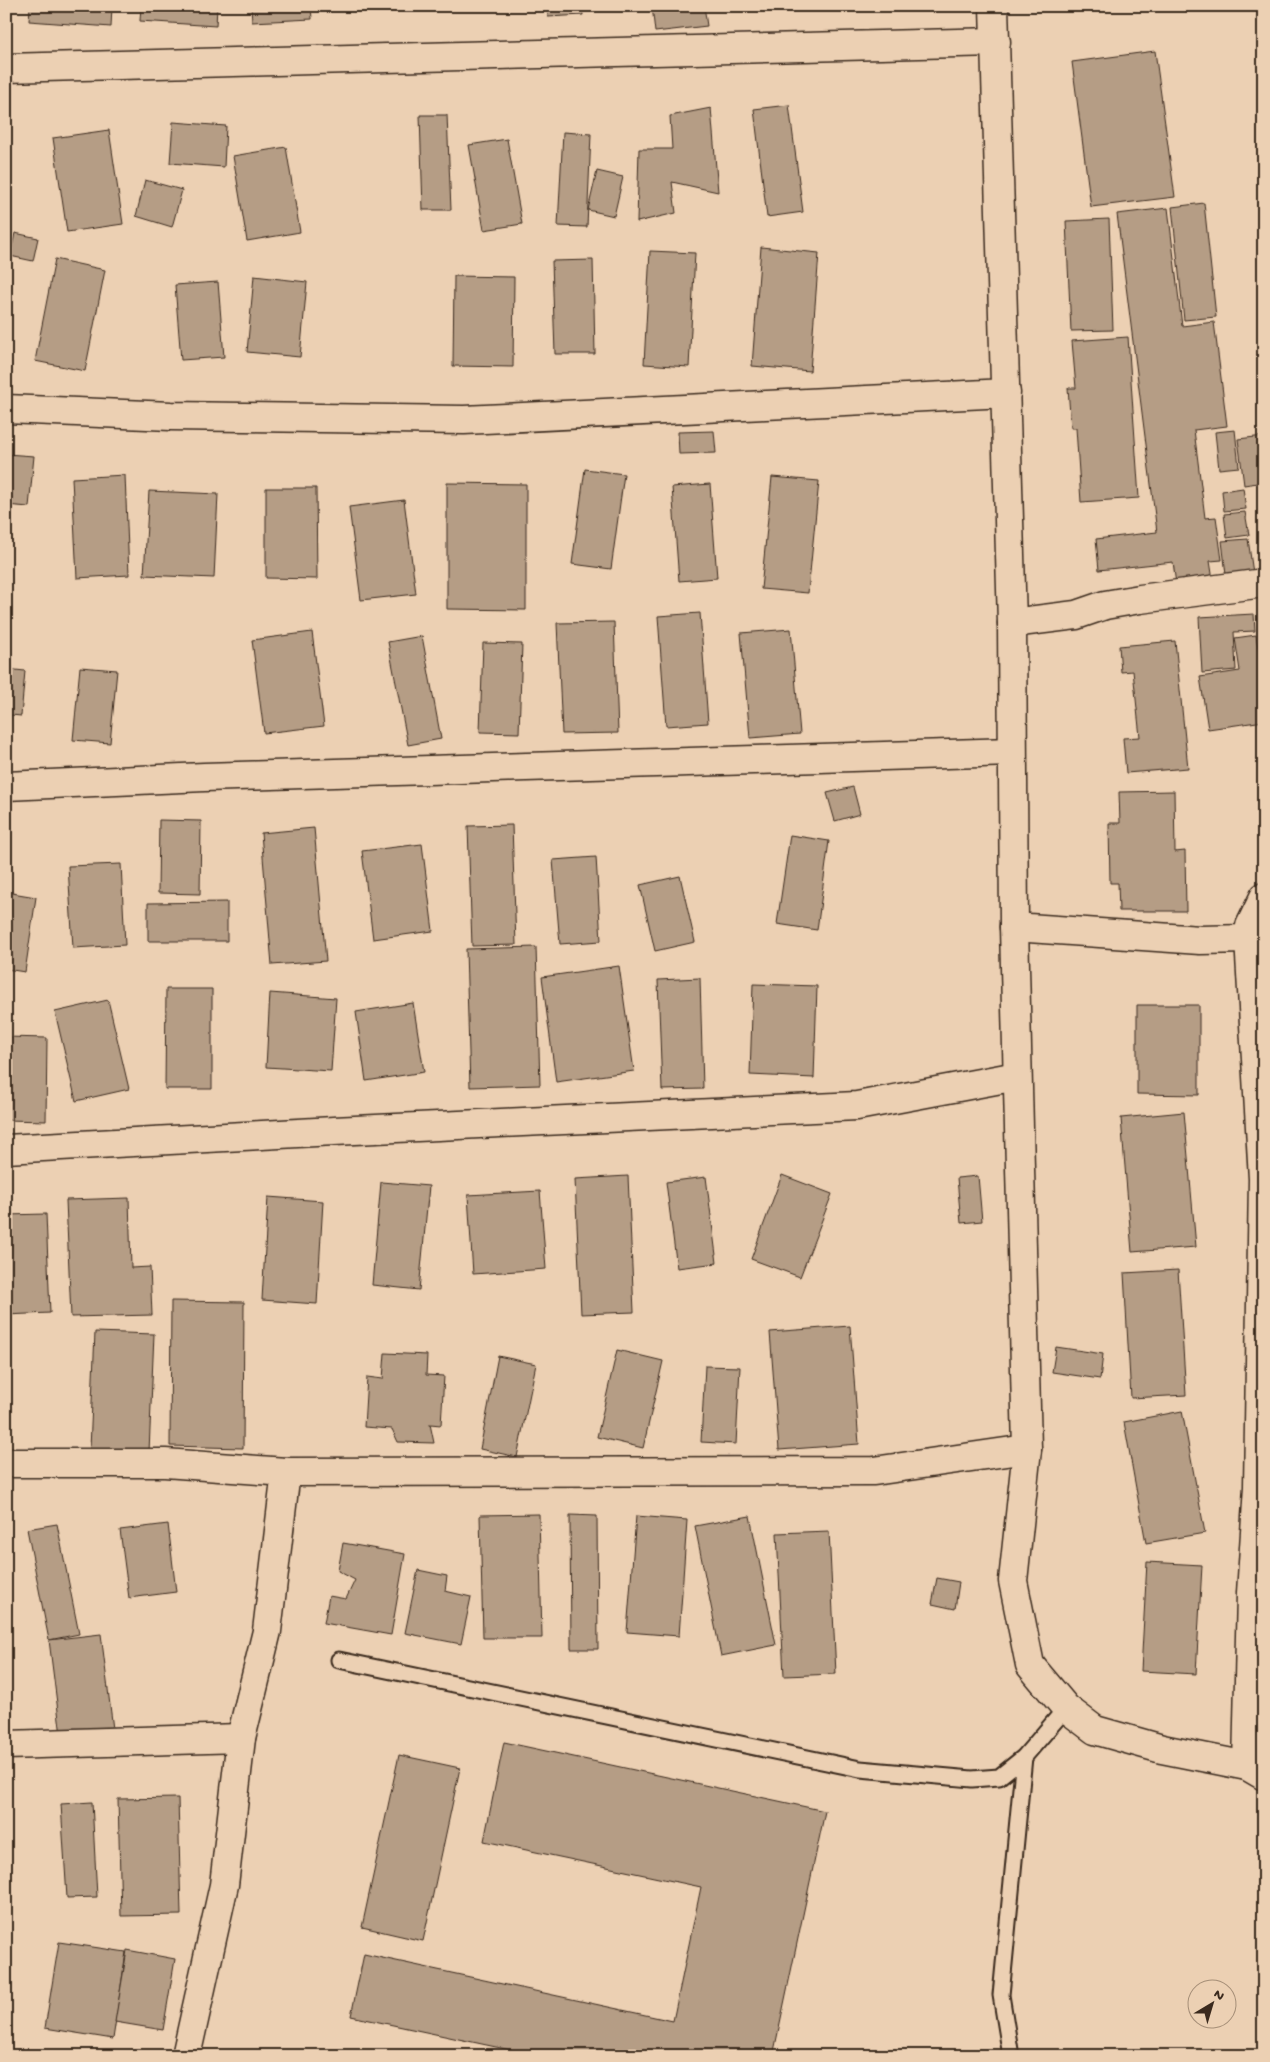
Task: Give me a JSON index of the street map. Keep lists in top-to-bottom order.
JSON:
{
  "north": "top right"
}
